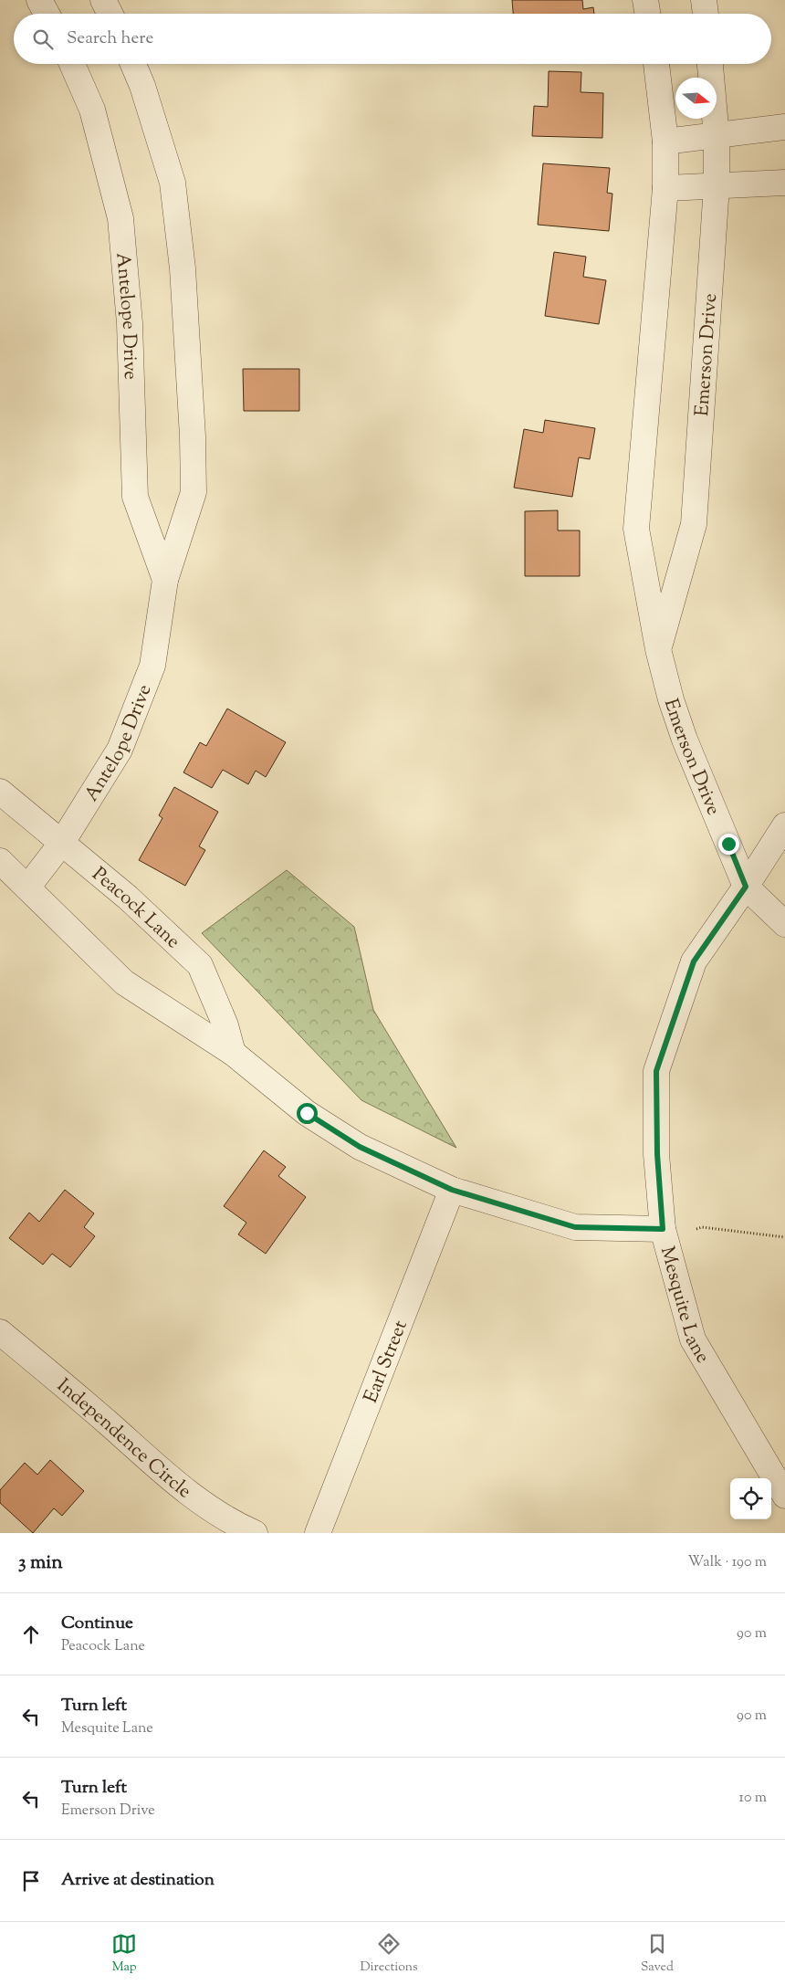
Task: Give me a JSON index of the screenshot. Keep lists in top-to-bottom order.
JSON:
{
  "streets": {
    "street": [
      "Antelope Drive",
      "Emerson Drive",
      "Peacock Lane",
      "Mesquite Lane",
      "Earl Street",
      "Independence Circle"
    ]
  },
  "crossings": [
    ["Antelope Drive", "Peacock Lane"],
    ["Emerson Drive", "Mesquite Lane"]
  ],
  "north": "right",
  "page": {
    "search": "Search here",
    "heading": ["3 min", "Walk · 190 m"],
    "list": [
      ["Continue", "Peacock Lane", "90 m"],
      ["Turn left", "Mesquite Lane", "90 m"],
      ["Turn left", "Emerson Drive", "10 m"],
      "Arrive at destination"
    ],
    "nav": ["Map", "Directions", "Saved"]
  }
}
